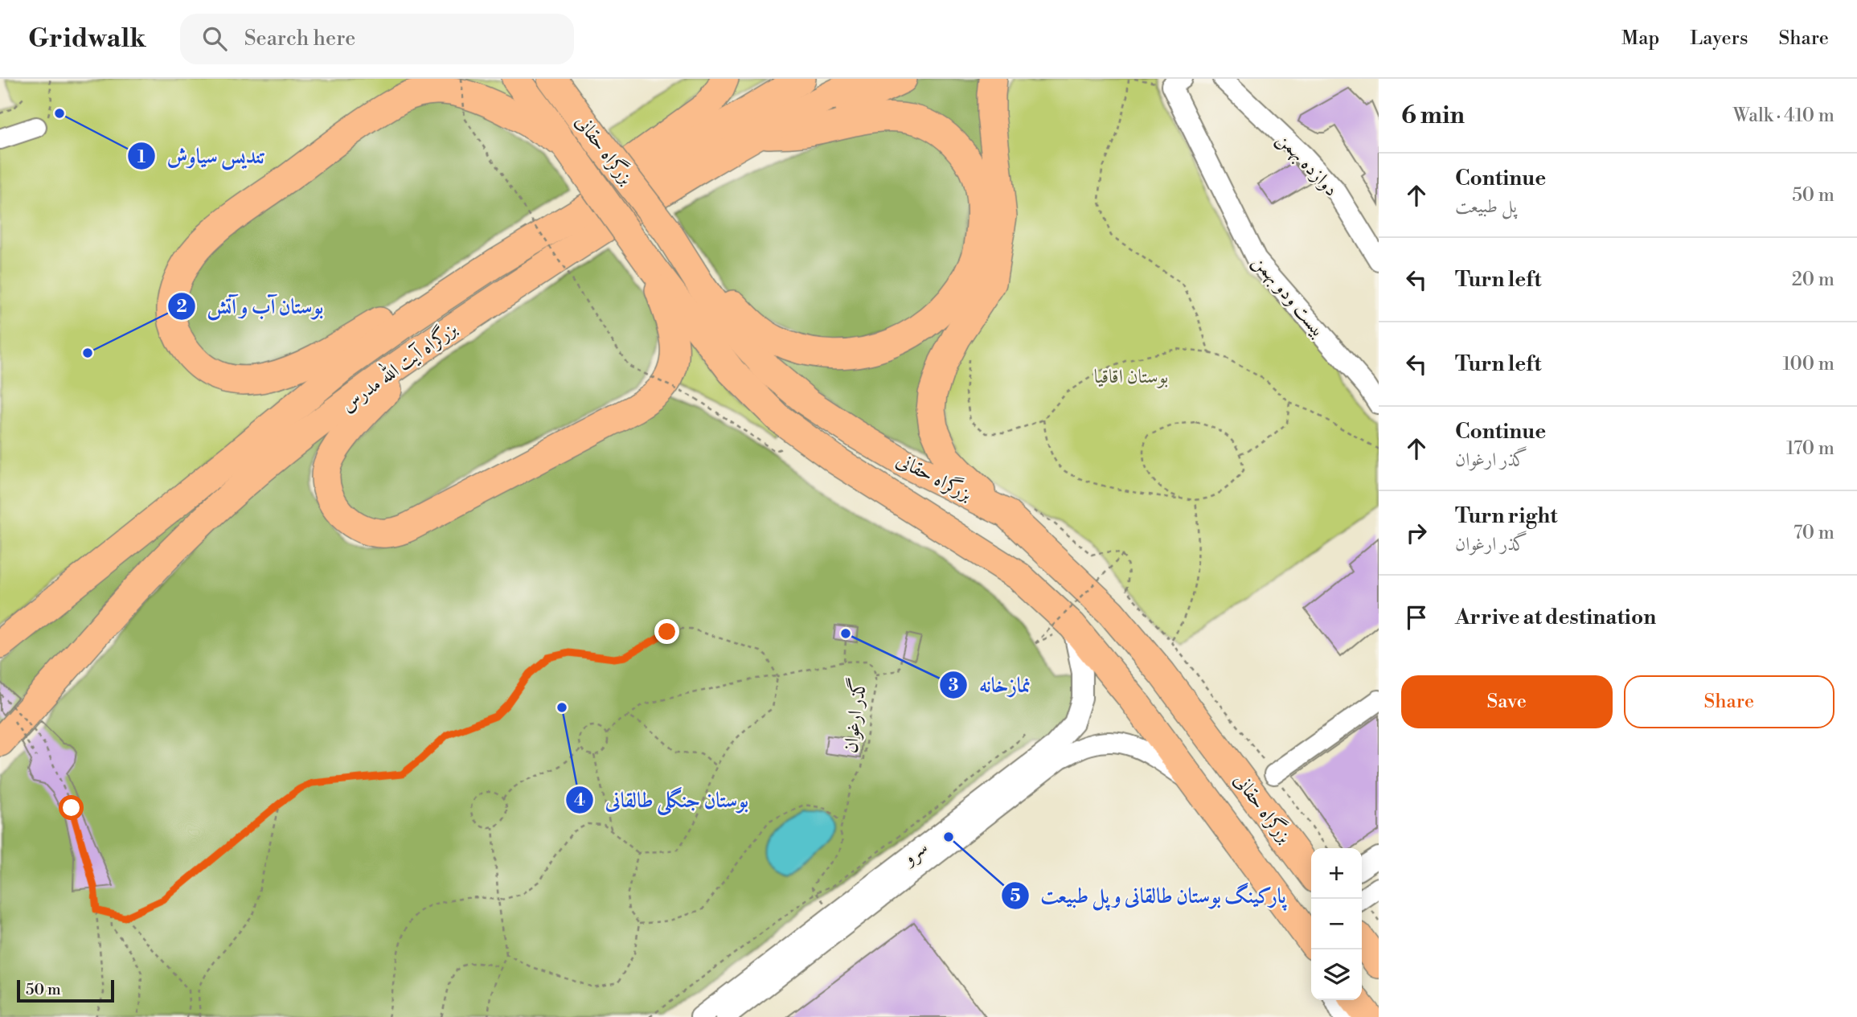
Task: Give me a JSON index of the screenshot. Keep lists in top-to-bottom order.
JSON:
{
  "streets": {
    "highway": ["بزرگراه حقانی", "بزرگراه آیت الله مدرس"],
    "street": ["دوازده بهمن", "بیست ودو بهمن", "سرو"],
    "path": ["گذر ارغوان"]
  },
  "crossings": [
    ["بزرگراه حقانی", "سرو"]
  ],
  "parks": ["بوستان اقاقیا"],
  "places": [
    "تندیس سیاوش",
    "بوستان آب و آتش",
    "نمازخانه",
    "بوستان جنگلی طالقانی",
    "پارکینگ بوستان طالقانی و پل طبیعت"
  ],
  "scale_bar": "50 m",
  "page": {
    "header": "Gridwalk",
    "search": "Search here",
    "nav": ["Map", "Layers", "Share"],
    "heading": ["6 min", "Walk · 410 m"],
    "list": [
      ["Continue", "پل طبیعت", "50 m"],
      ["Turn left", "20 m"],
      ["Turn left", "100 m"],
      ["Continue", "گذر ارغوان", "170 m"],
      ["Turn right", "گذر ارغوان", "70 m"],
      "Arrive at destination"
    ],
    "buttons": ["Save", "Share"],
    "map_buttons": ["+", "−"],
    "scale": "50 m"
  }
}
